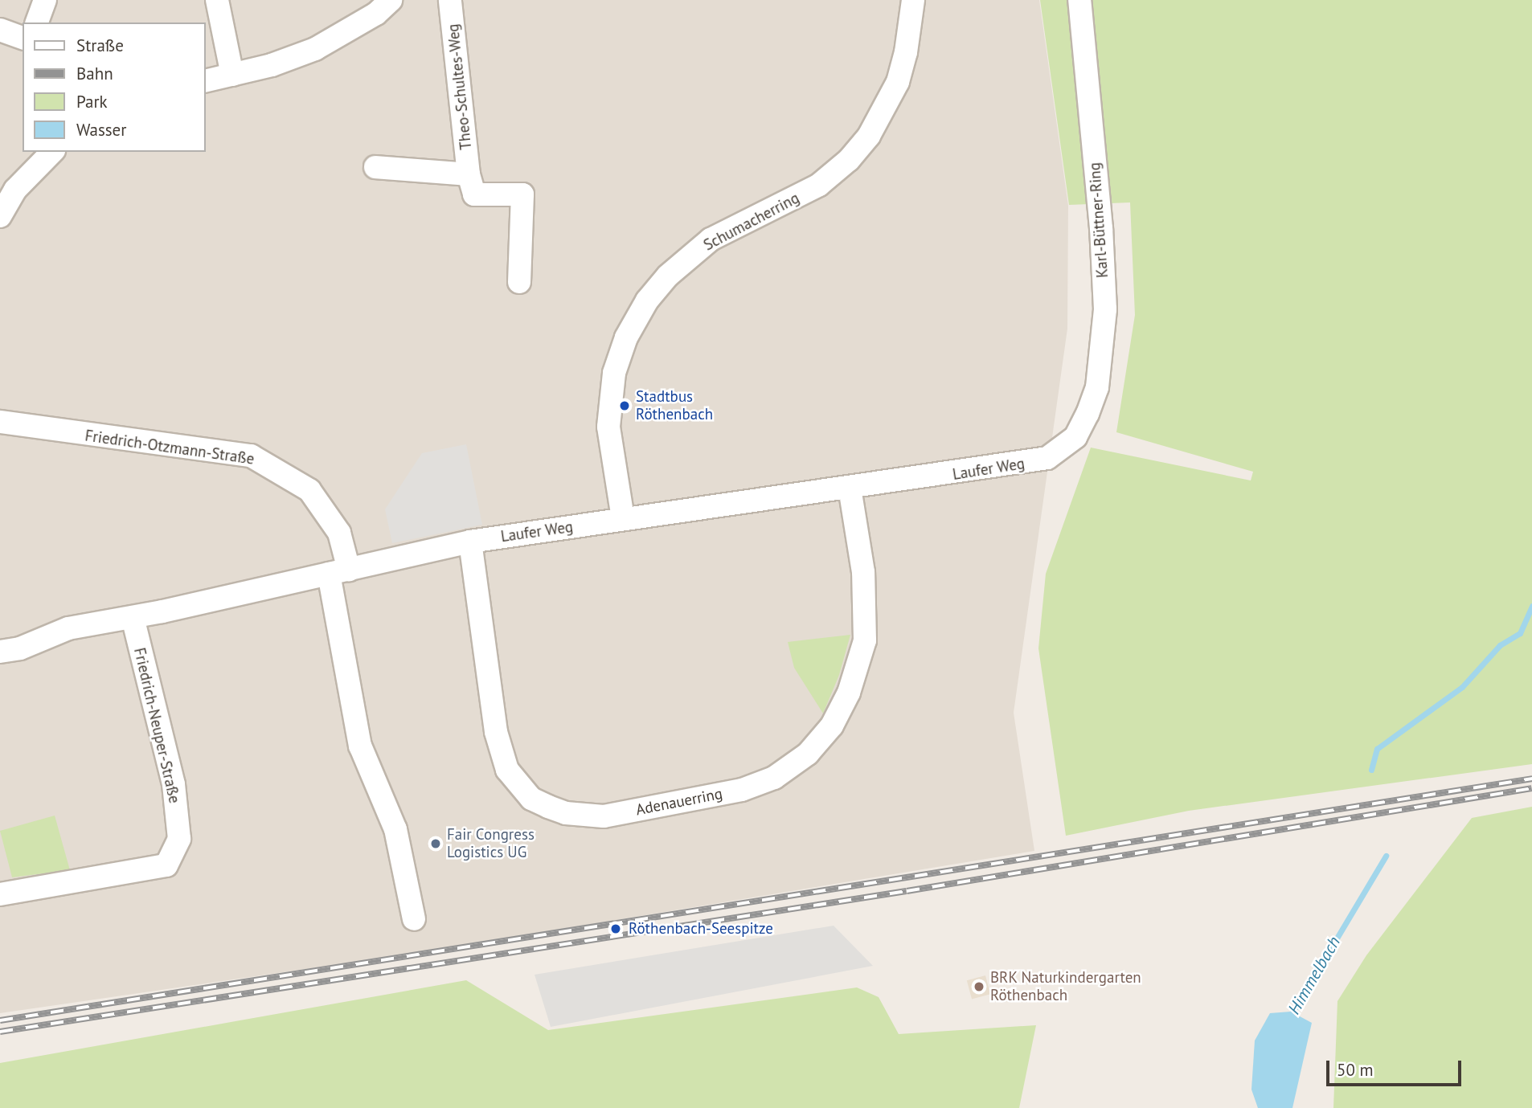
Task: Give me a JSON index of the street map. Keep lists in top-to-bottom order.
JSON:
{
  "streets": {
    "street": [
      "Theo-Schultes-Weg",
      "Karl-Büttner-Ring",
      "Schumacherring",
      "Friedrich-Otzmann-Straße",
      "Laufer Weg",
      "Friedrich-Neuper-Straße",
      "Adenauerring"
    ]
  },
  "crossings": [
    ["Karl-Büttner-Ring", "Laufer Weg"],
    ["Schumacherring", "Laufer Weg"],
    ["Friedrich-Otzmann-Straße", "Laufer Weg"],
    ["Laufer Weg", "Friedrich-Neuper-Straße"],
    ["Laufer Weg", "Adenauerring"]
  ],
  "water": ["Himmelbach"],
  "places": [
    "Stadtbus Röthenbach",
    "Fair Congress Logistics UG",
    "Röthenbach-Seespitze",
    "BRK Naturkindergarten Röthenbach"
  ],
  "legend": [
    "Straße",
    "Bahn",
    "Park",
    "Wasser"
  ],
  "scale_bar": "50 m"
}
